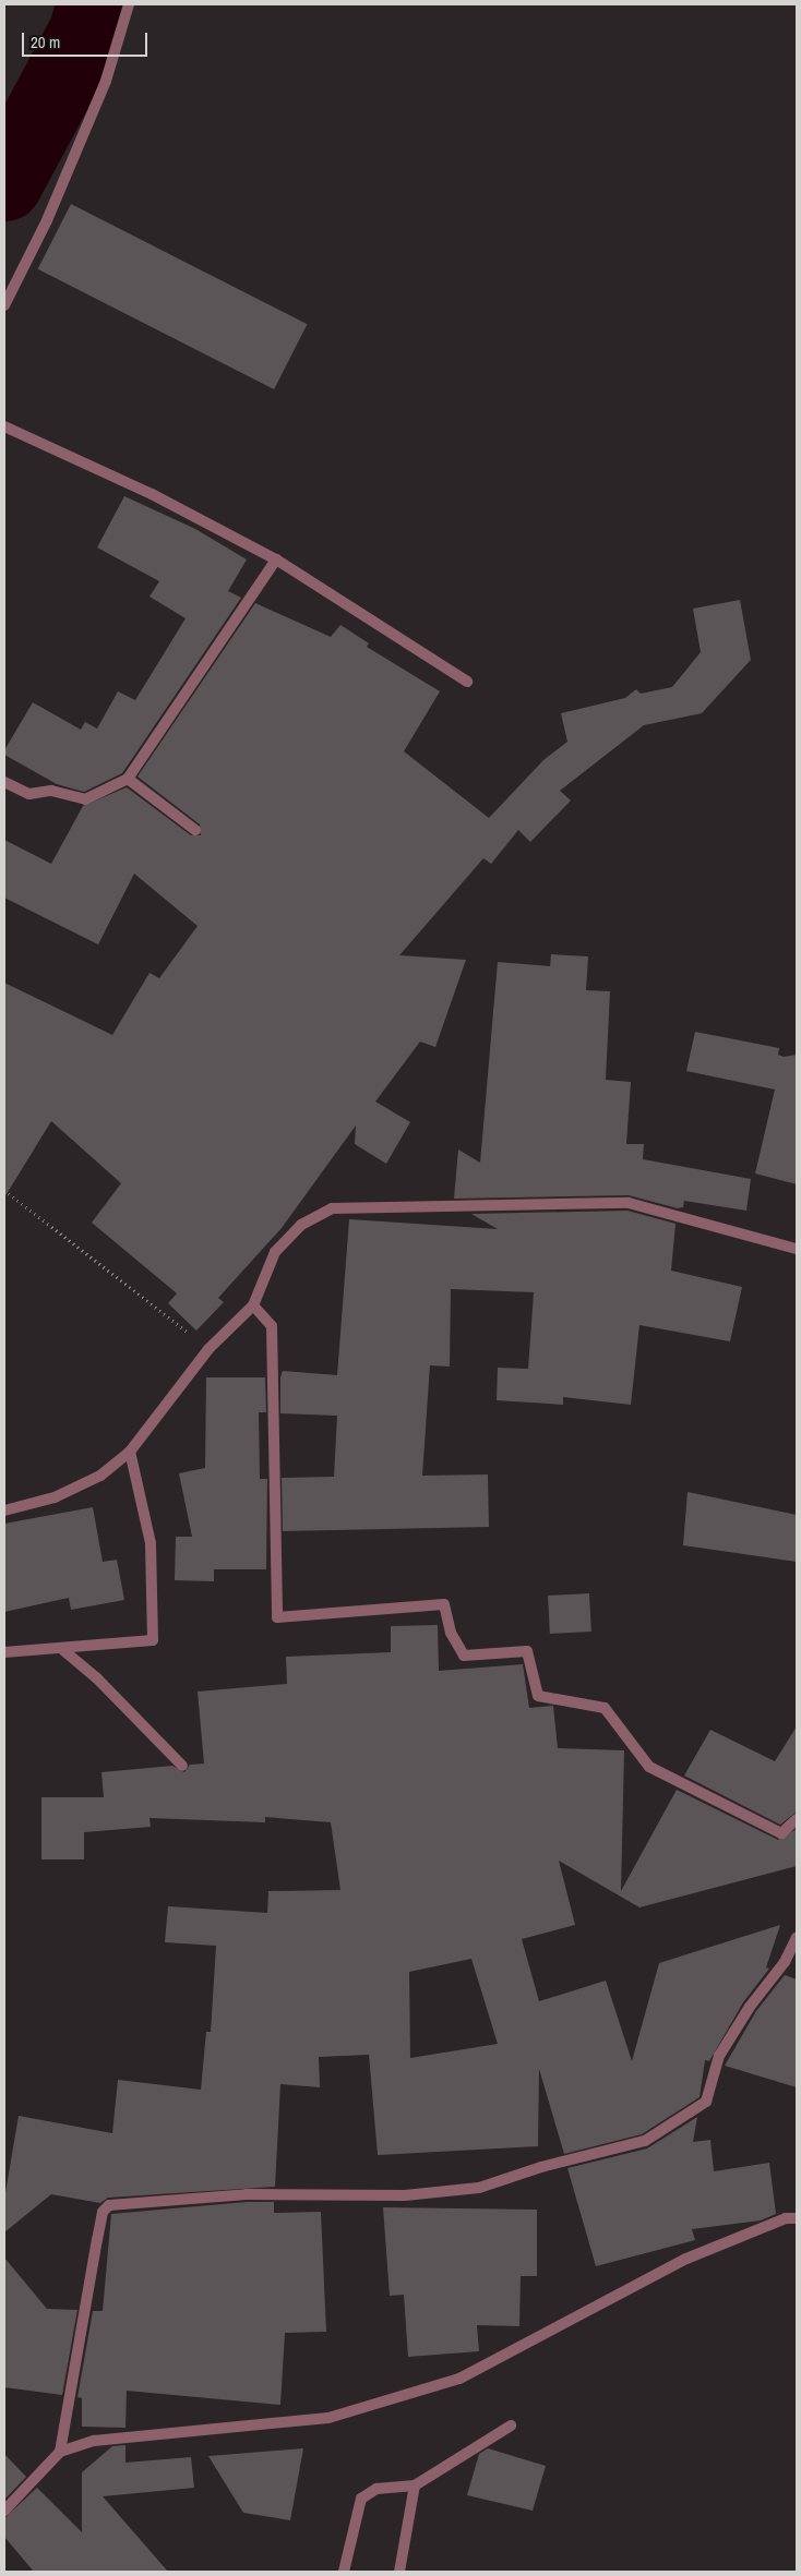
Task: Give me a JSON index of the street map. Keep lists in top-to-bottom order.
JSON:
{
  "scale_bar": "20 m"
}
